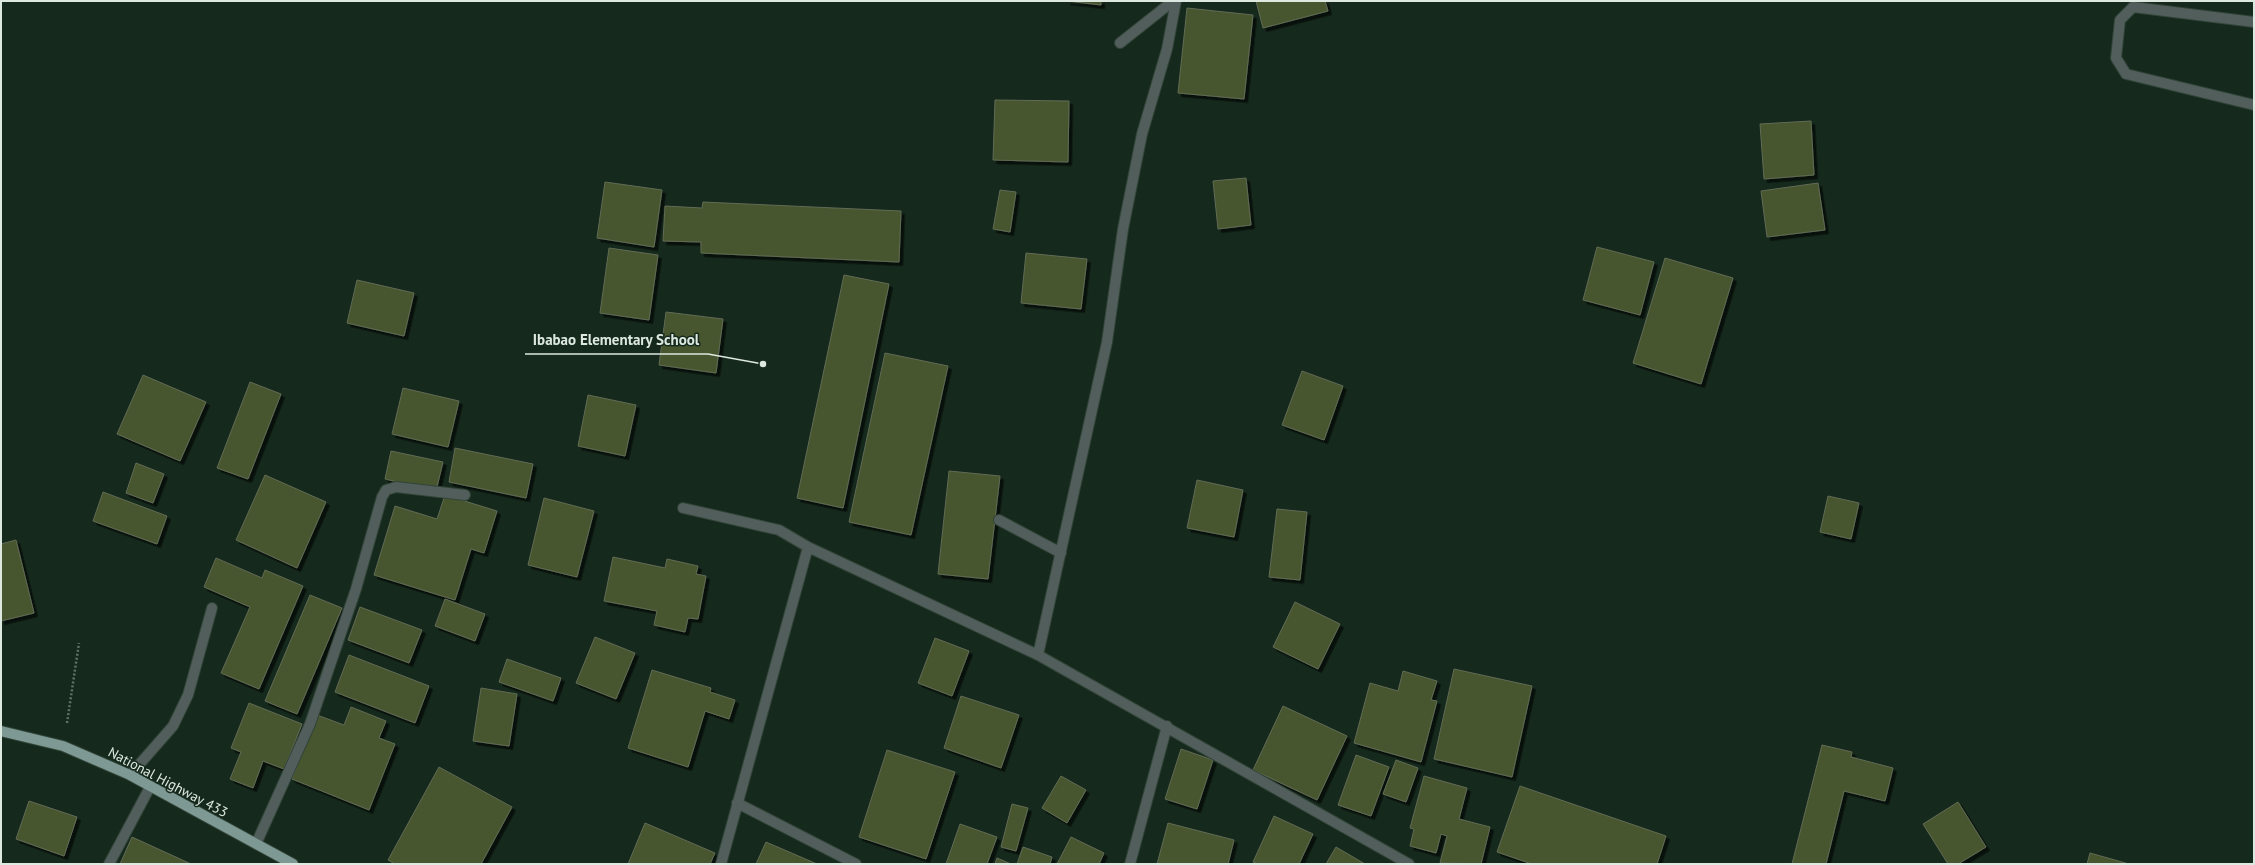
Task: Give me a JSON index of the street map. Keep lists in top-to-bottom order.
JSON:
{
  "streets": {
    "main road": ["National Highway 433"]
  },
  "places": ["Ibabao Elementary School"]
}
